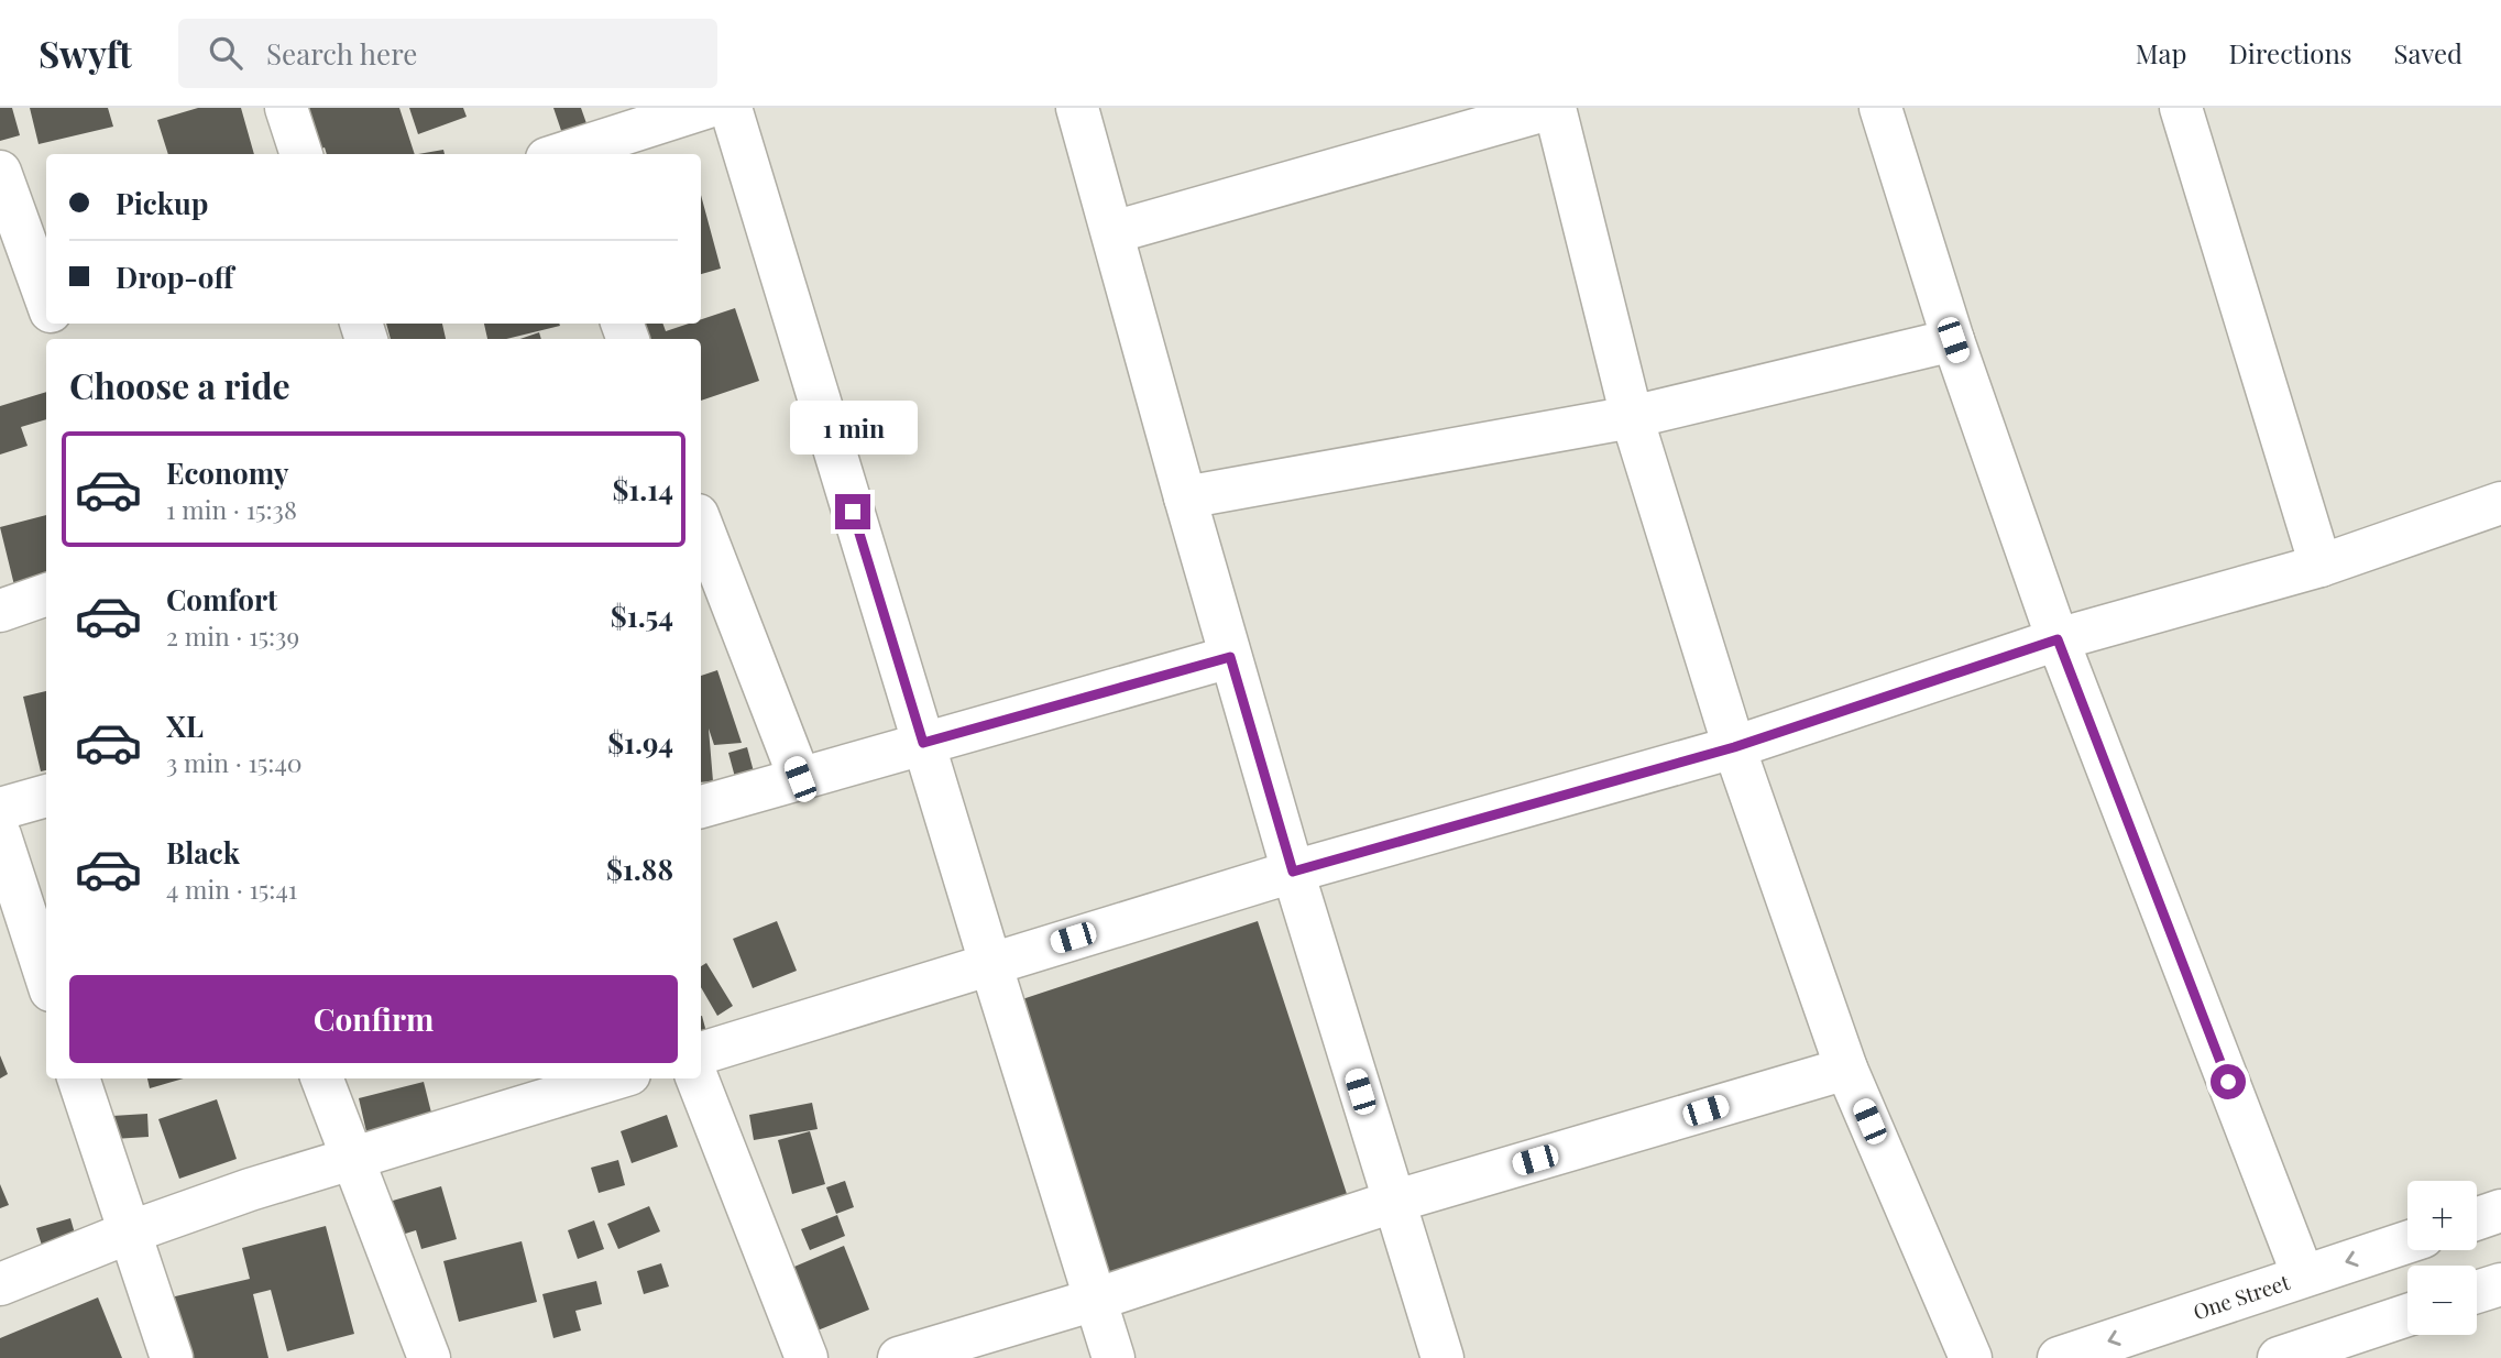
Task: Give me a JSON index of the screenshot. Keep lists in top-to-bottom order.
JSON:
{
  "streets": {
    "street": ["One Street"]
  },
  "page": {
    "header": "Swyft",
    "search": "Search here",
    "nav": ["Map", "Directions", "Saved"],
    "banner": ["Pickup", "Drop-off"],
    "heading": "Choose a ride",
    "bubble": "1 min",
    "list": [
      {
        "name": "Economy",
        "note": "1 min · 15:38",
        "value": "$1.14"
      },
      {
        "name": "Comfort",
        "note": "2 min · 15:39",
        "value": "$1.54"
      },
      {
        "name": "XL",
        "note": "3 min · 15:40",
        "value": "$1.94"
      },
      {
        "name": "Black",
        "note": "4 min · 15:41",
        "value": "$1.88"
      }
    ],
    "buttons": "Confirm",
    "map_buttons": ["+", "−"]
  }
}
